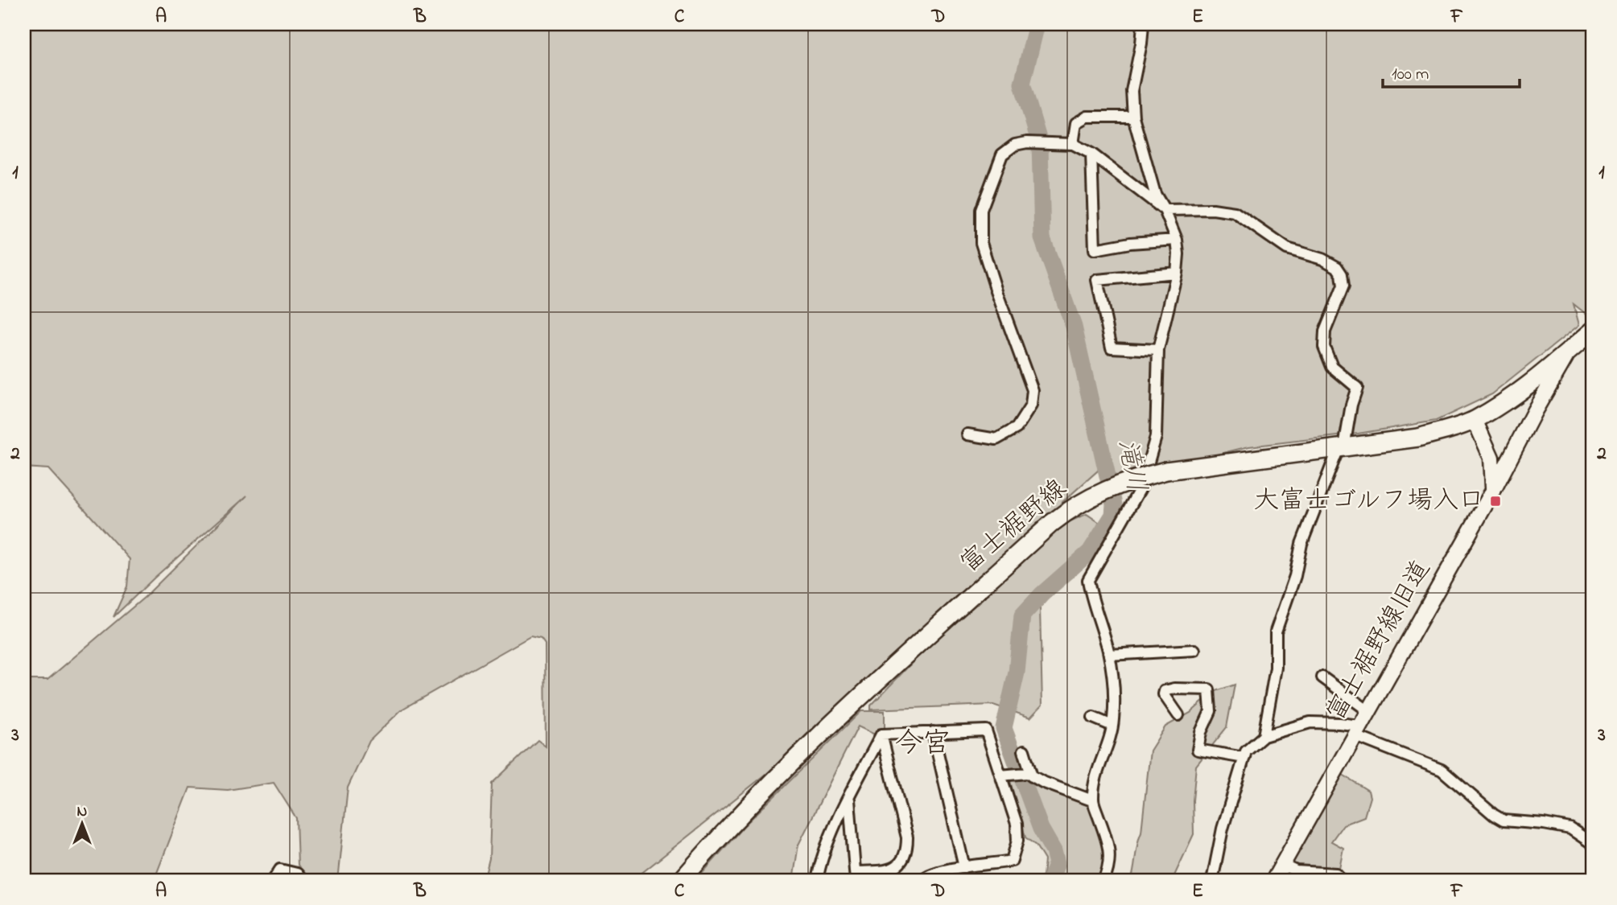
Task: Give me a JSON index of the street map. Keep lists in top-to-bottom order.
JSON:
{
  "streets": {
    "main road": ["富士裾野線"],
    "street": ["富士裾野線旧道"]
  },
  "crossings": [
    ["富士裾野線", "富士裾野線旧道"]
  ],
  "districts": ["今宮"],
  "water": ["滝川"],
  "places": {
    "transit": ["大富士ゴルフ場入口"]
  },
  "scale_bar": "100 m",
  "north": "top",
  "grid": {
    "columns": [
      "A",
      "B",
      "C",
      "D",
      "E",
      "F"
    ],
    "rows": ["1", "2", "3"]
  }
}
